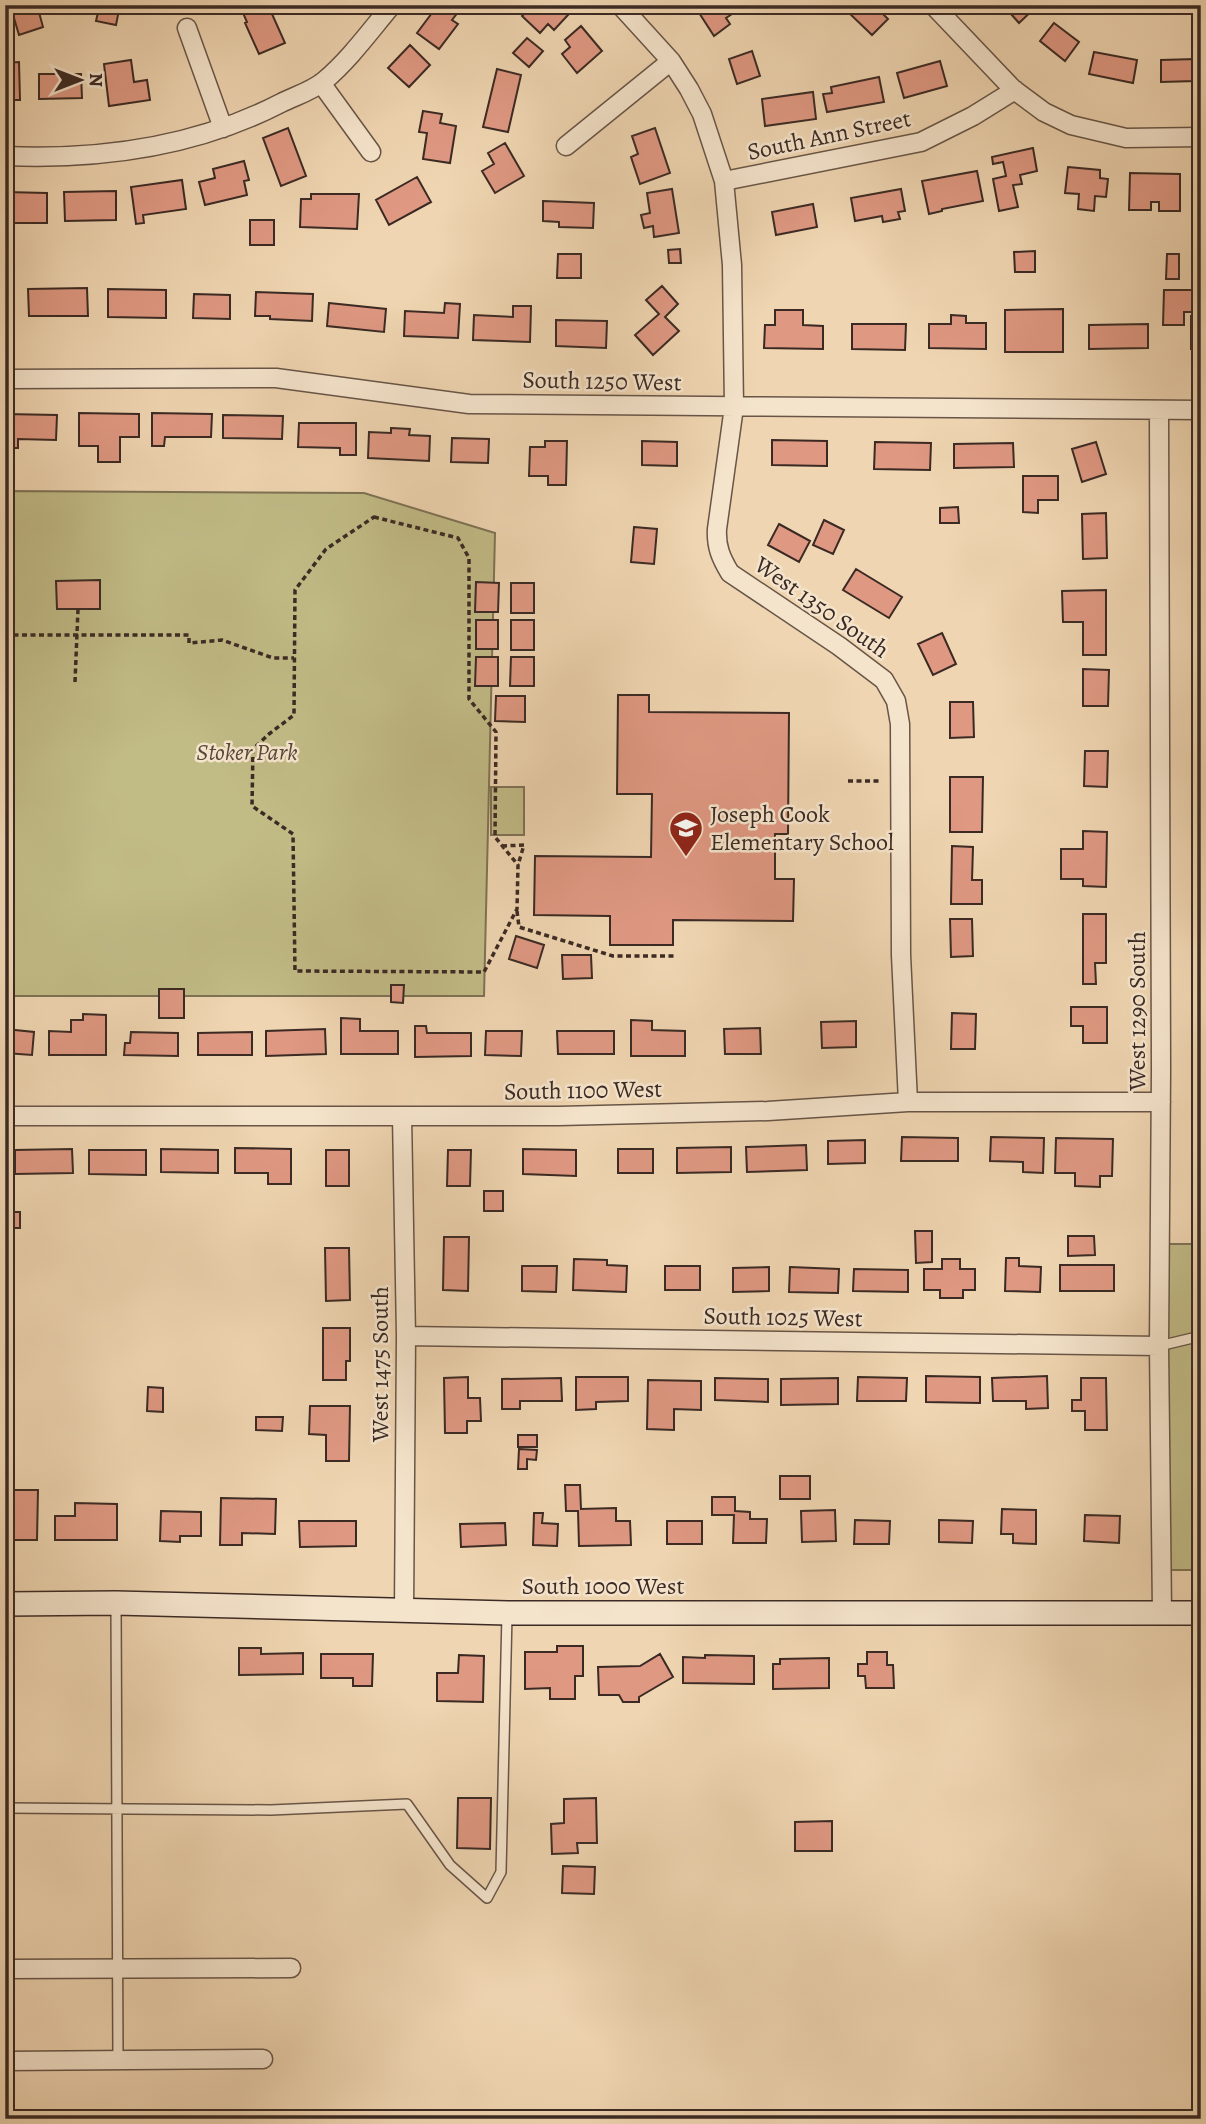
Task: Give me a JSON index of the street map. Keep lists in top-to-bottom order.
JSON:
{
  "streets": {
    "main road": ["South 1000 West"],
    "street": [
      "South Ann Street",
      "South 1250 West",
      "West 1350 South",
      "West 1290 South",
      "South 1100 West",
      "South 1025 West",
      "West 1475 South"
    ]
  },
  "crossings": [
    ["South Ann Street", "West 1350 South"],
    ["South 1250 West", "West 1350 South"],
    ["South 1250 West", "West 1290 South"],
    ["West 1350 South", "South 1100 West"],
    ["West 1290 South", "South 1100 West"],
    ["West 1290 South", "South 1025 West"],
    ["West 1290 South", "South 1000 West"],
    ["South 1100 West", "West 1475 South"],
    ["South 1025 West", "West 1475 South"],
    ["West 1475 South", "South 1000 West"]
  ],
  "parks": ["Stoker Park"],
  "places": {
    "school or university": ["Joseph Cook Elementary School"]
  },
  "north": "right"
}
